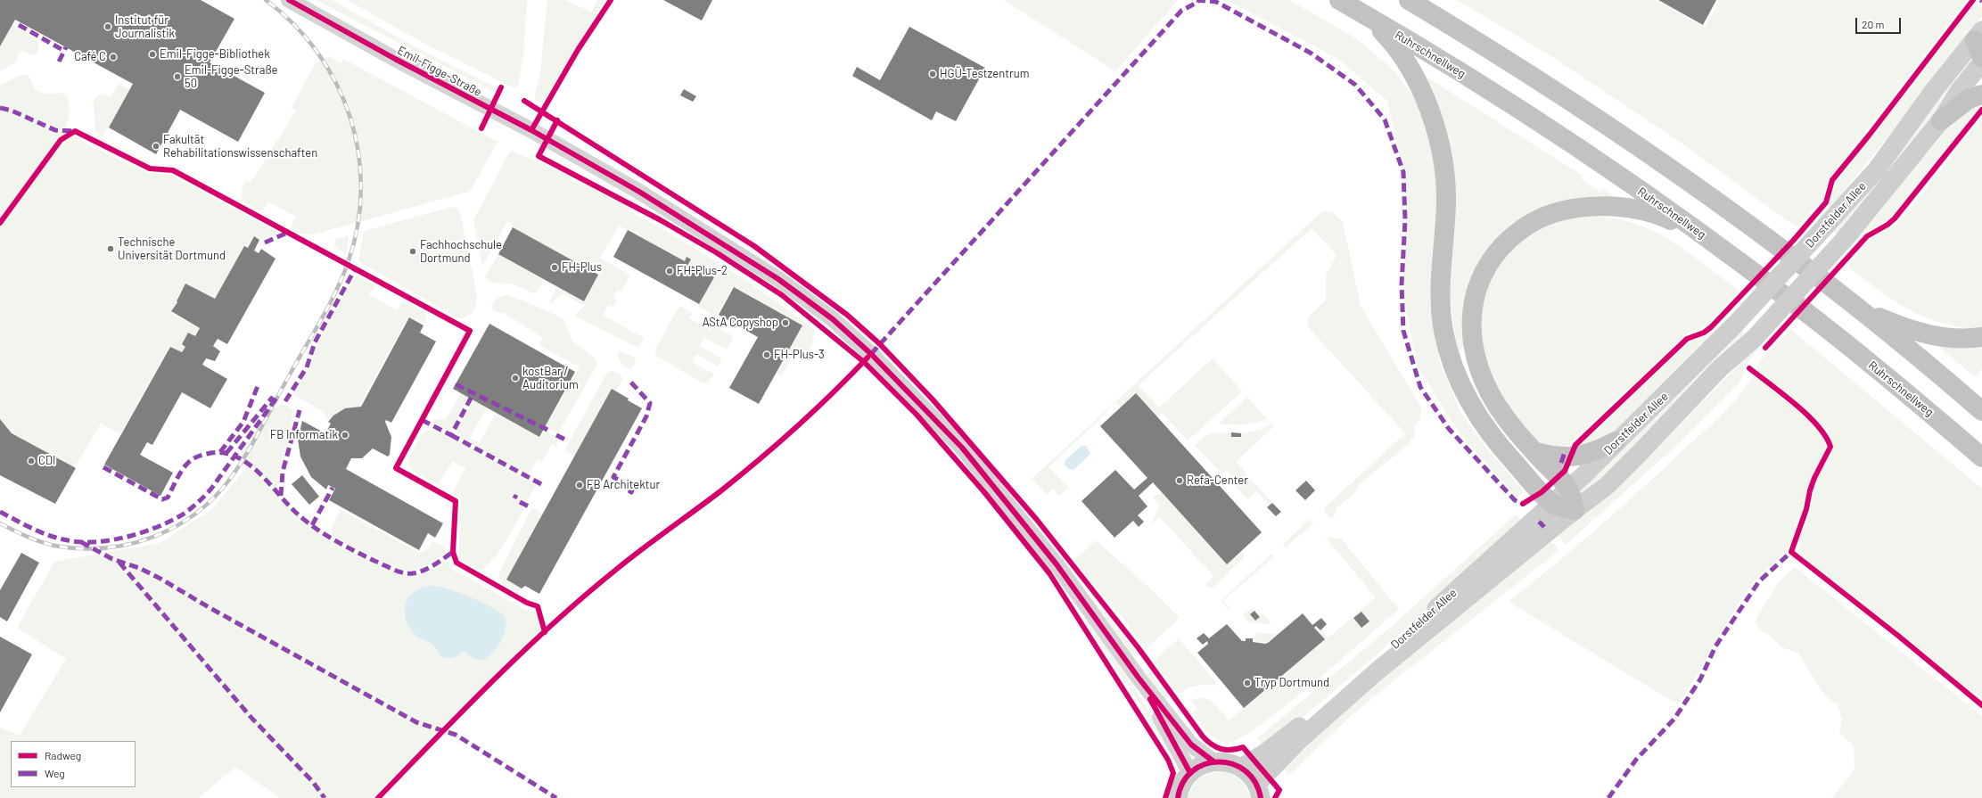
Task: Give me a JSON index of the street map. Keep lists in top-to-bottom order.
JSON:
{
  "streets": {
    "highway": ["Ruhrschnellweg"],
    "main road": ["Dorstfelder Allee"],
    "street": ["Emil-Figge-Straße"]
  },
  "places": [
    "Institut für Journalistik",
    "Emil-Figge-Bibliothek",
    "Café C",
    "HGÜ-Testzentrum",
    "Emil-Figge-Straße 50",
    "Fakultät Rehabilitationswissenschaften",
    "Technische Universität Dortmund",
    "Fachhochschule Dortmund",
    "FH-Plus",
    "FH-Plus-2",
    "AStA Copyshop",
    "FH-Plus-3",
    "kostBar / Auditorium",
    "FB Informatik",
    "CDI",
    "Refa-Center",
    "FB Architektur",
    "Tryp Dortmund"
  ],
  "legend": ["Radweg", "Weg"],
  "scale_bar": "20 m"
}
